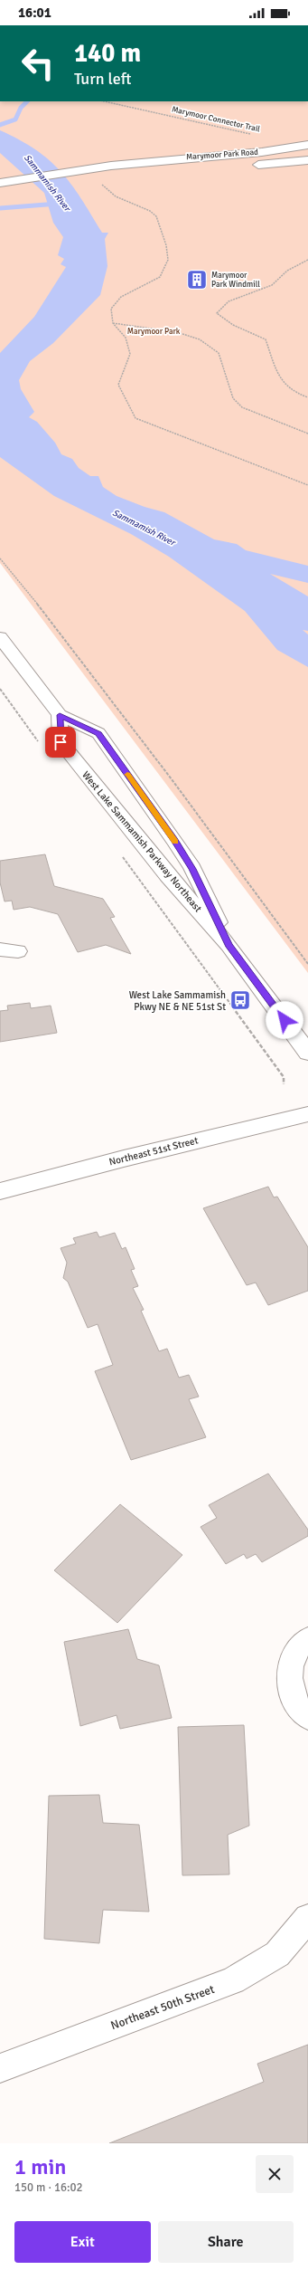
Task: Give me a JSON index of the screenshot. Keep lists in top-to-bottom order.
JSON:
{
  "streets": {
    "main road": [
      "Marymoor Park Road",
      "West Lake Sammamish Parkway Northeast",
      "Northeast 51st Street",
      "Northeast 50th Street"
    ],
    "path": ["Marymoor Connector Trail"]
  },
  "water": ["Sammamish River"],
  "parks": ["Marymoor Park"],
  "places": {
    "building": ["Marymoor Park Windmill"],
    "bus stop": ["West Lake Sammamish Pkwy NE & NE 51st St"]
  },
  "page": {
    "status": "16:01",
    "turn": ["140 m", "Turn left"],
    "heading": ["1 min", "150 m · 16:02"],
    "buttons": ["Exit", "Share"]
  }
}
